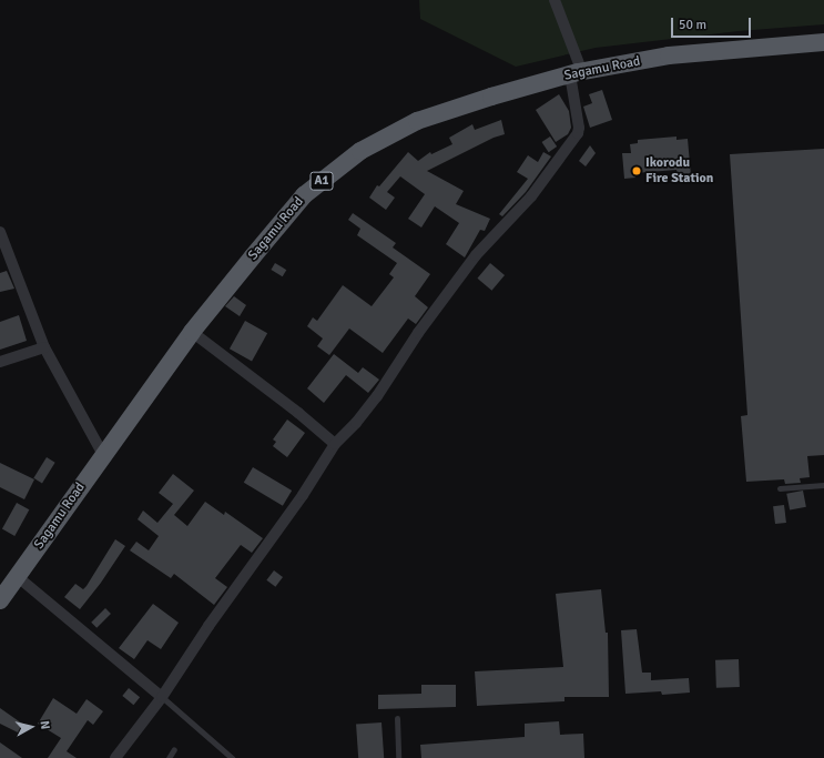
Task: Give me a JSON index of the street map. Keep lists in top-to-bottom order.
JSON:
{
  "streets": {
    "highway": ["Sagamu Road", "A1"]
  },
  "places": ["Ikorodu Fire Station"],
  "scale_bar": "50 m",
  "north": "right"
}
